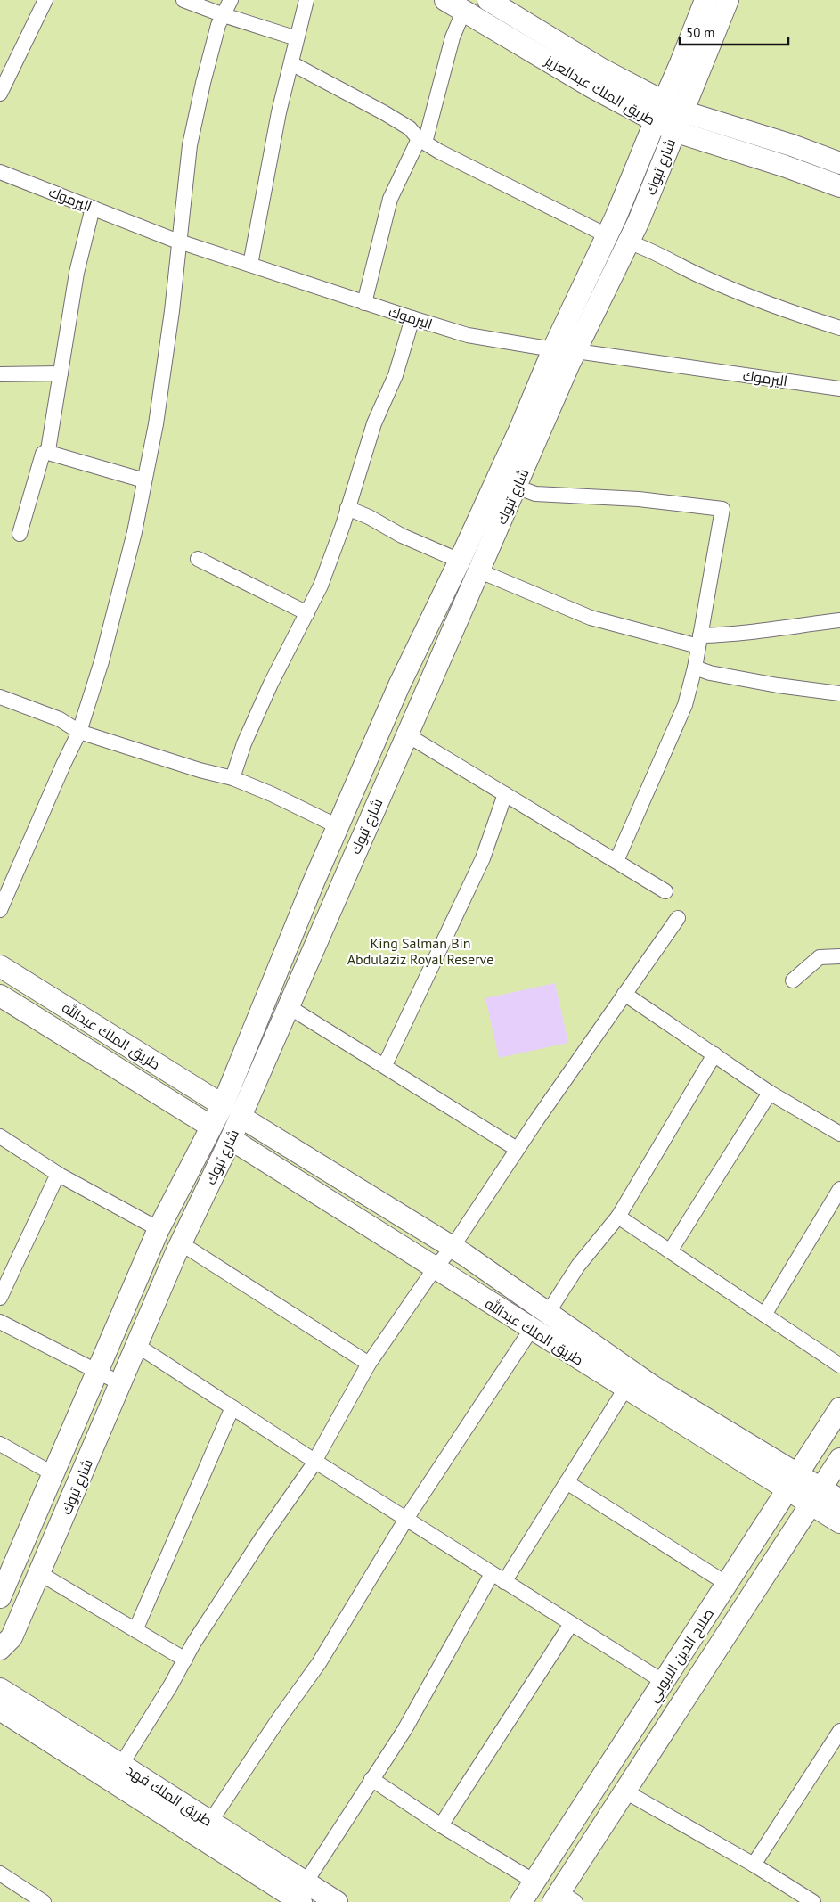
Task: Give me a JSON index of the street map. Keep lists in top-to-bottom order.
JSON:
{
  "streets": {
    "main road": [
      "طريق الملك عبدالعزيز",
      "شارع تبوك",
      "طريق الملك عبدالله",
      "صلاح الدين الايوبي",
      "طريق الملك فهد"
    ],
    "street": ["اليرموك"]
  },
  "crossings": [
    ["طريق الملك عبدالعزيز", "شارع تبوك"],
    ["شارع تبوك", "اليرموك"],
    ["شارع تبوك", "طريق الملك عبدالله"],
    ["طريق الملك عبدالله", "صلاح الدين الايوبي"]
  ],
  "parks": ["King Salman Bin Abdulaziz Royal Reserve"],
  "scale_bar": "50 m"
}
